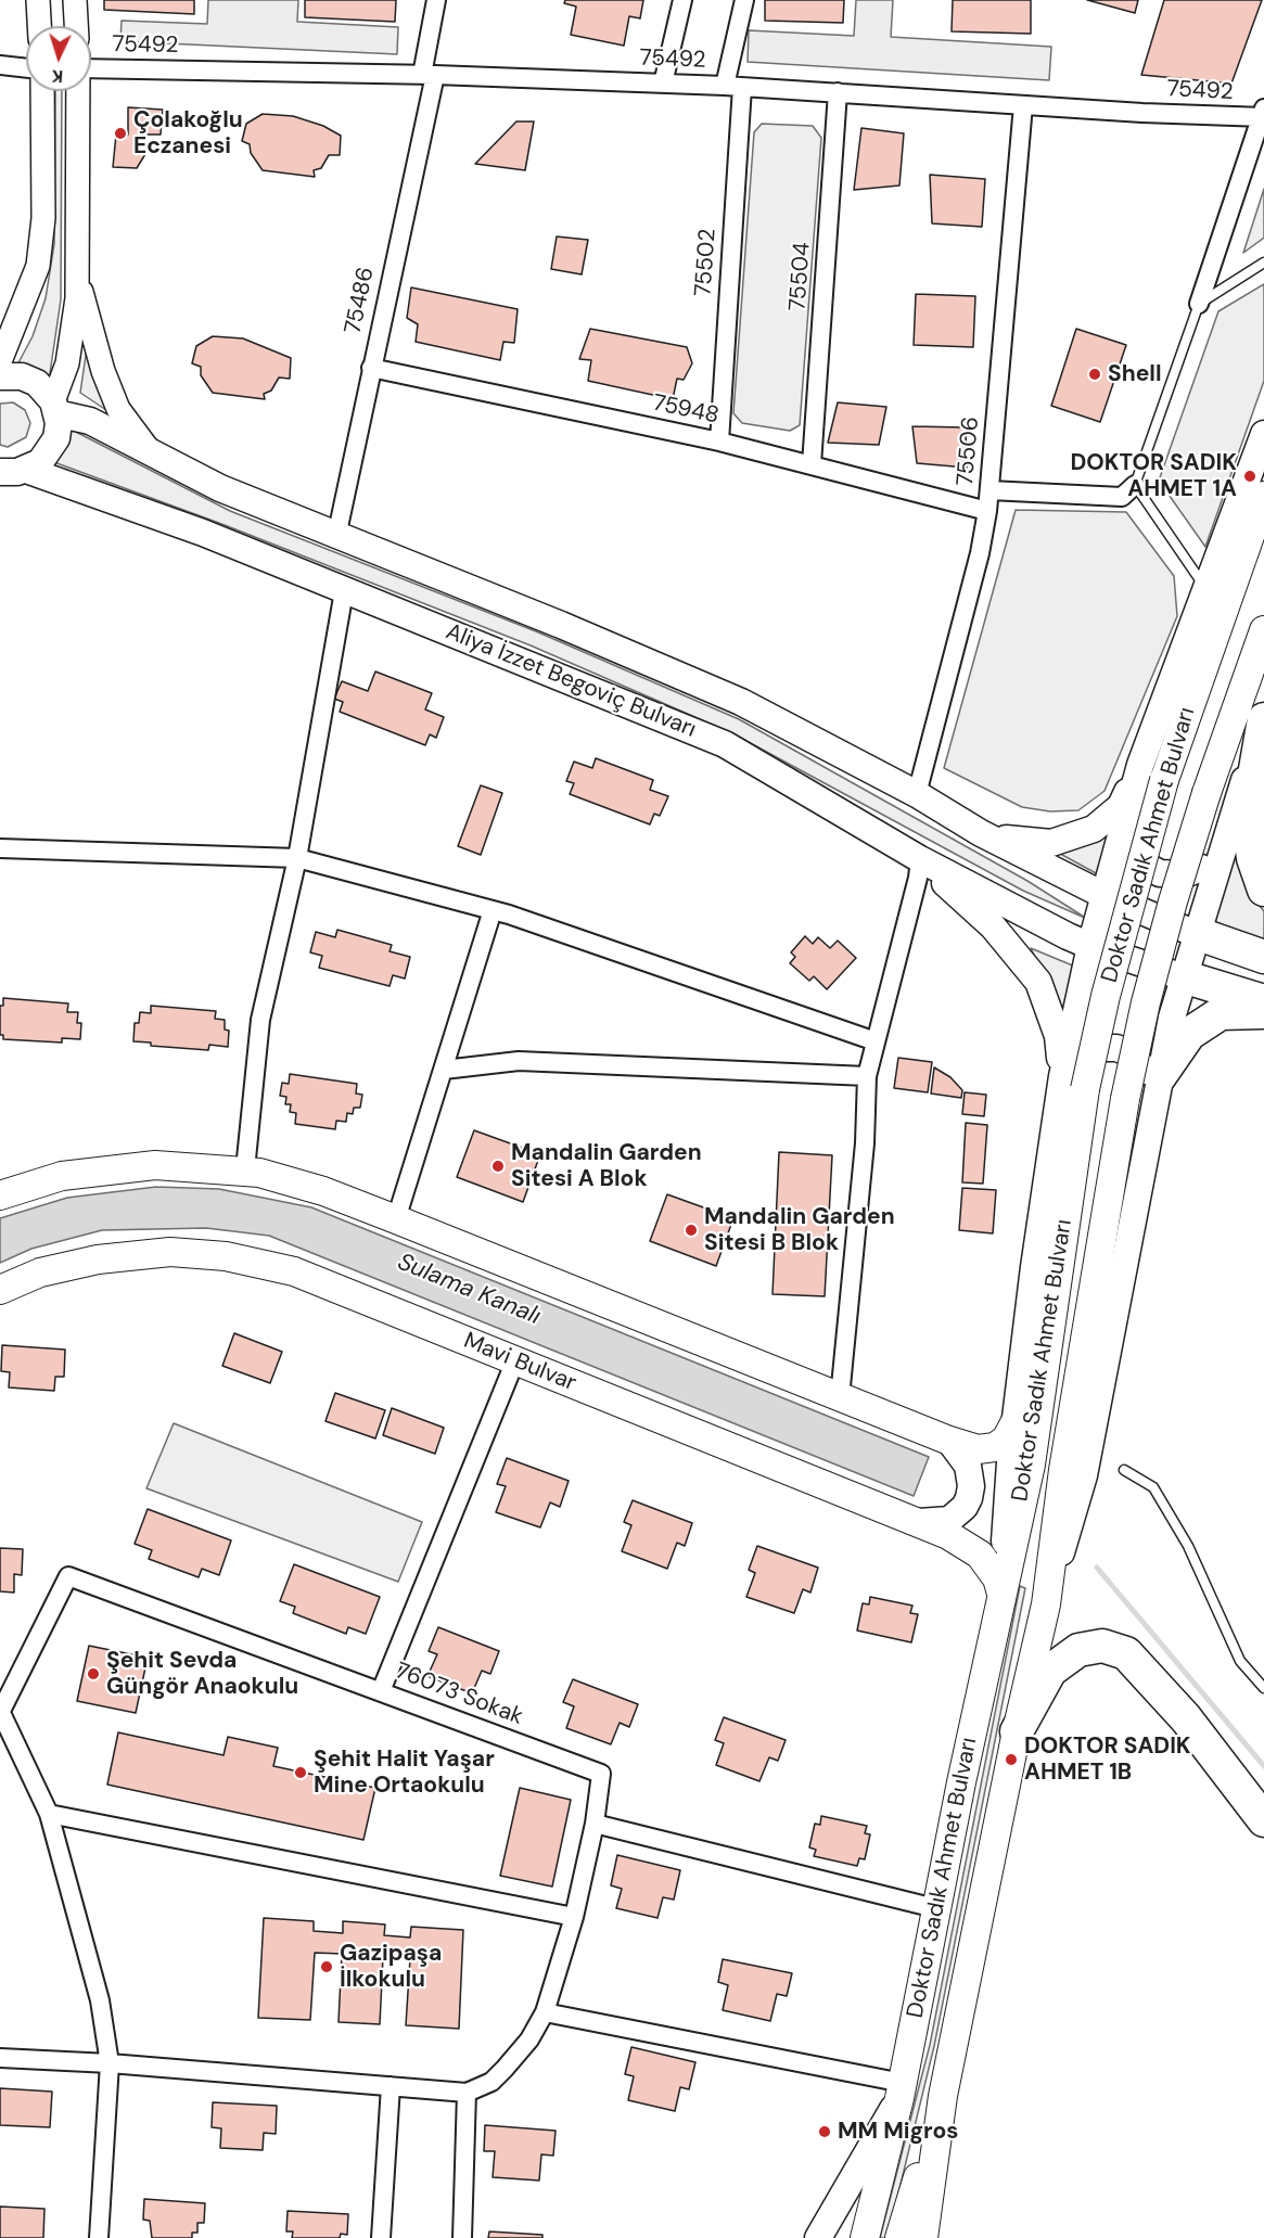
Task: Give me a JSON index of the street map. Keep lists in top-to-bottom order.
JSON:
{
  "streets": {
    "main road": ["Aliya İzzet Begoviç Bulvarı", "Doktor Sadık Ahmet Bulvarı", "Mavi Bulvar"],
    "street": [
      "75492",
      "75502",
      "75504",
      "75486",
      "75948",
      "75506",
      "76073 Sokak"
    ]
  },
  "crossings": [
    ["75492", "75502"],
    ["75492", "75504"],
    ["75492", "75486"],
    ["75492", "75506"],
    ["75502", "75948"],
    ["75504", "75948"],
    ["75486", "75948"],
    ["75486", "Aliya İzzet Begoviç Bulvarı"],
    ["75948", "75506"],
    ["75506", "Aliya İzzet Begoviç Bulvarı"],
    ["Doktor Sadık Ahmet Bulvarı", "Mavi Bulvar"]
  ],
  "water": ["Sulama Kanalı"],
  "places": [
    "Çolakoğlu Eczanesi",
    "Shell",
    "DOKTOR SADIK AHMET 1A",
    "Mandalin Garden Sitesi A Blok",
    "Mandalin Garden Sitesi B Blok",
    "Şehit Sevda Güngör Anaokulu",
    "DOKTOR SADIK AHMET 1B",
    "Şehit Halit Yaşar Mine Ortaokulu",
    "Gazipaşa İlkokulu",
    "MM Migros"
  ],
  "north": "bottom"
}
